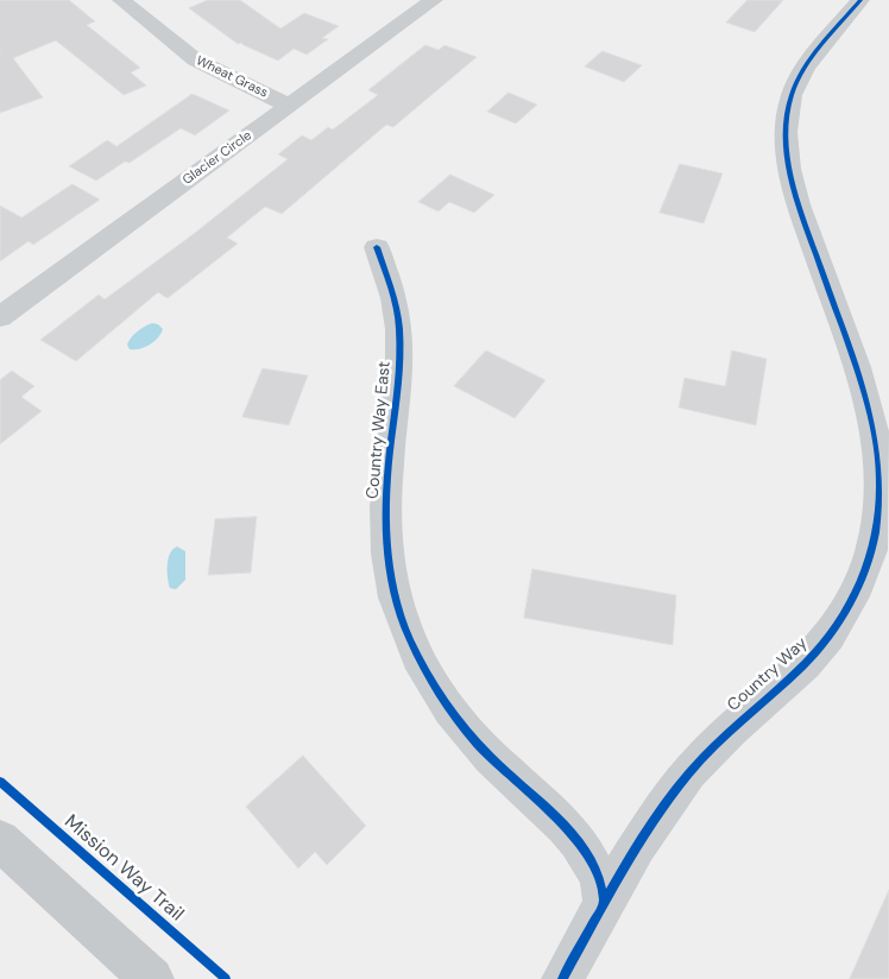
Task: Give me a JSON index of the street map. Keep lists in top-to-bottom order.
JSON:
{
  "streets": {
    "street": [
      "Wheat Grass",
      "Glacier Circle",
      "Country Way East",
      "Country Way"
    ],
    "cycle path": ["Mission Way Trail"]
  },
  "crossings": [
    ["Wheat Grass", "Glacier Circle"],
    ["Country Way East", "Country Way"]
  ]
}
